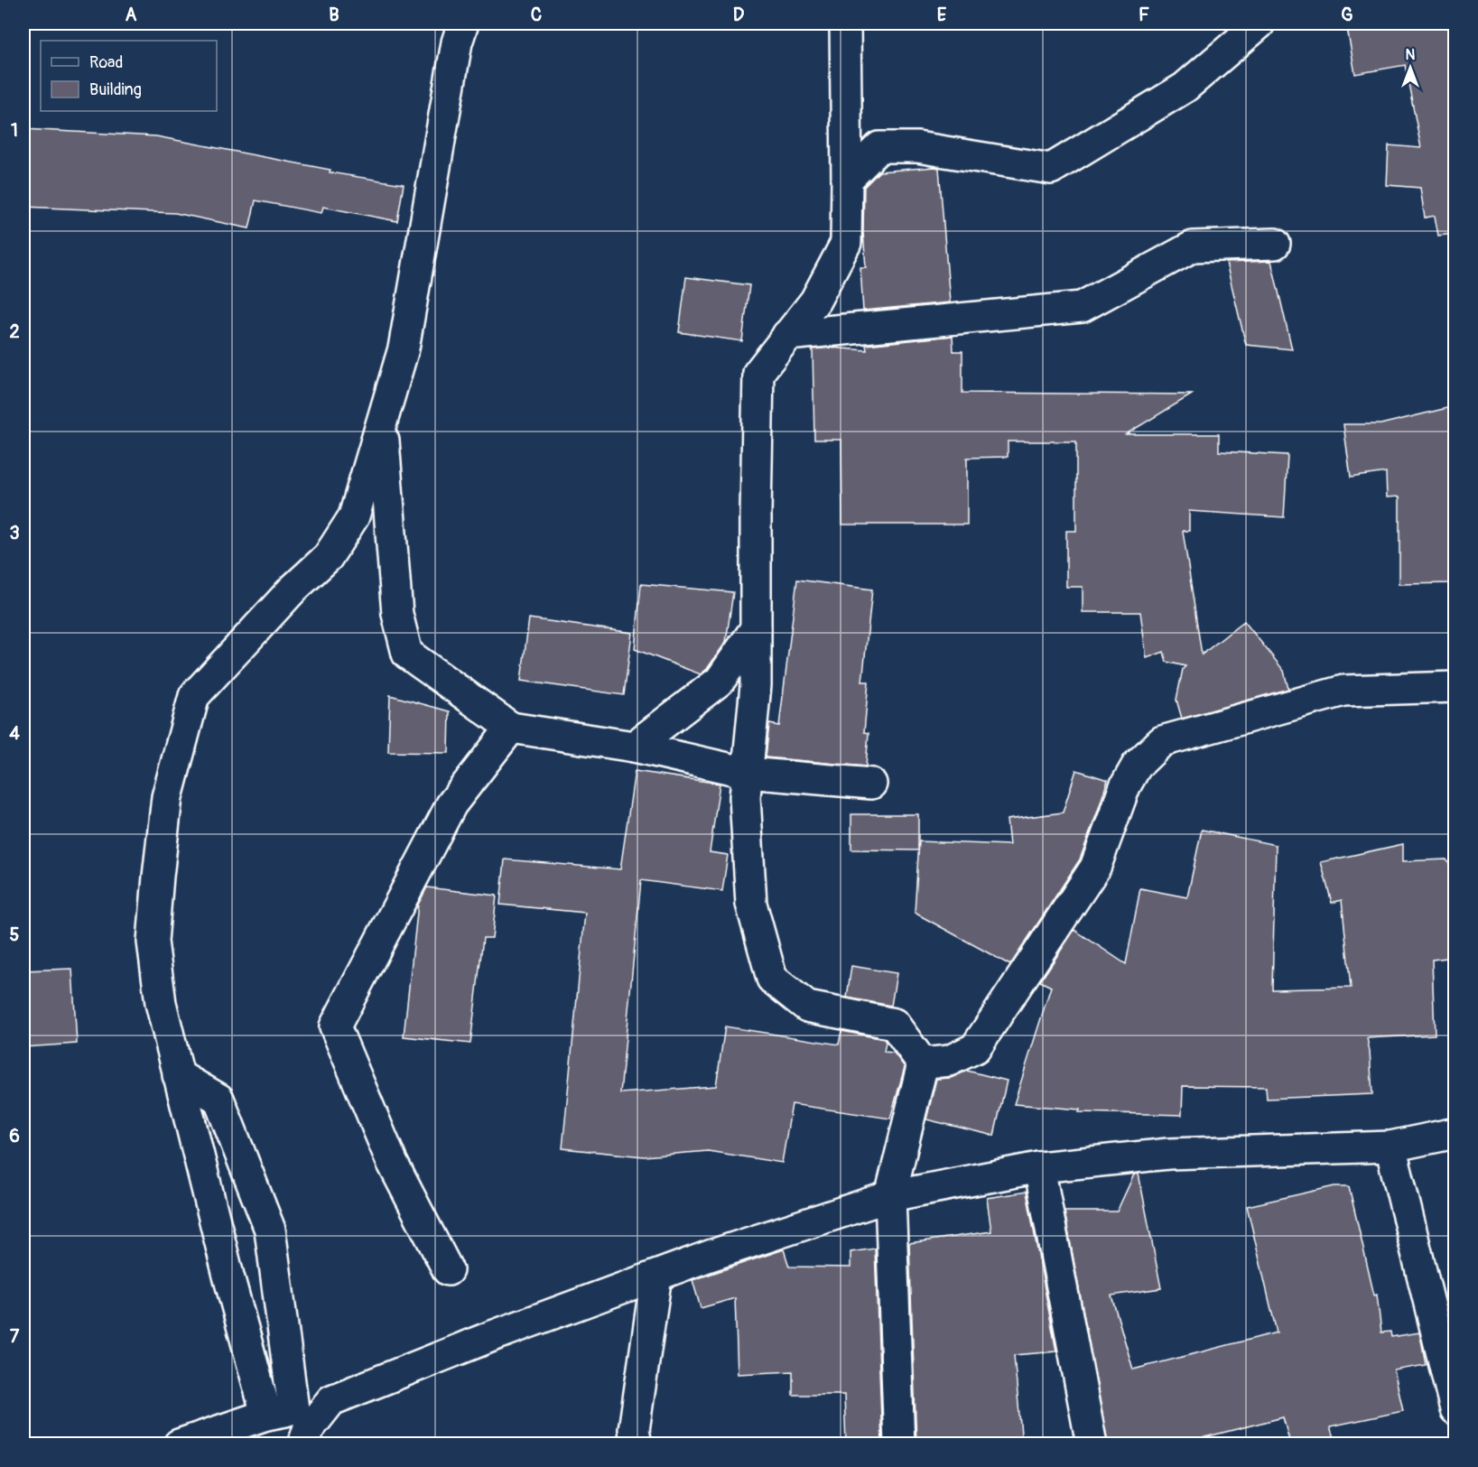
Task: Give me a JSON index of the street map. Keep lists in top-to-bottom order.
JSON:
{
  "legend": ["Road", "Building"],
  "north": "top",
  "grid": {
    "columns": [
      "A",
      "B",
      "C",
      "D",
      "E",
      "F",
      "G"
    ],
    "rows": [
      "1",
      "2",
      "3",
      "4",
      "5",
      "6",
      "7"
    ]
  }
}
